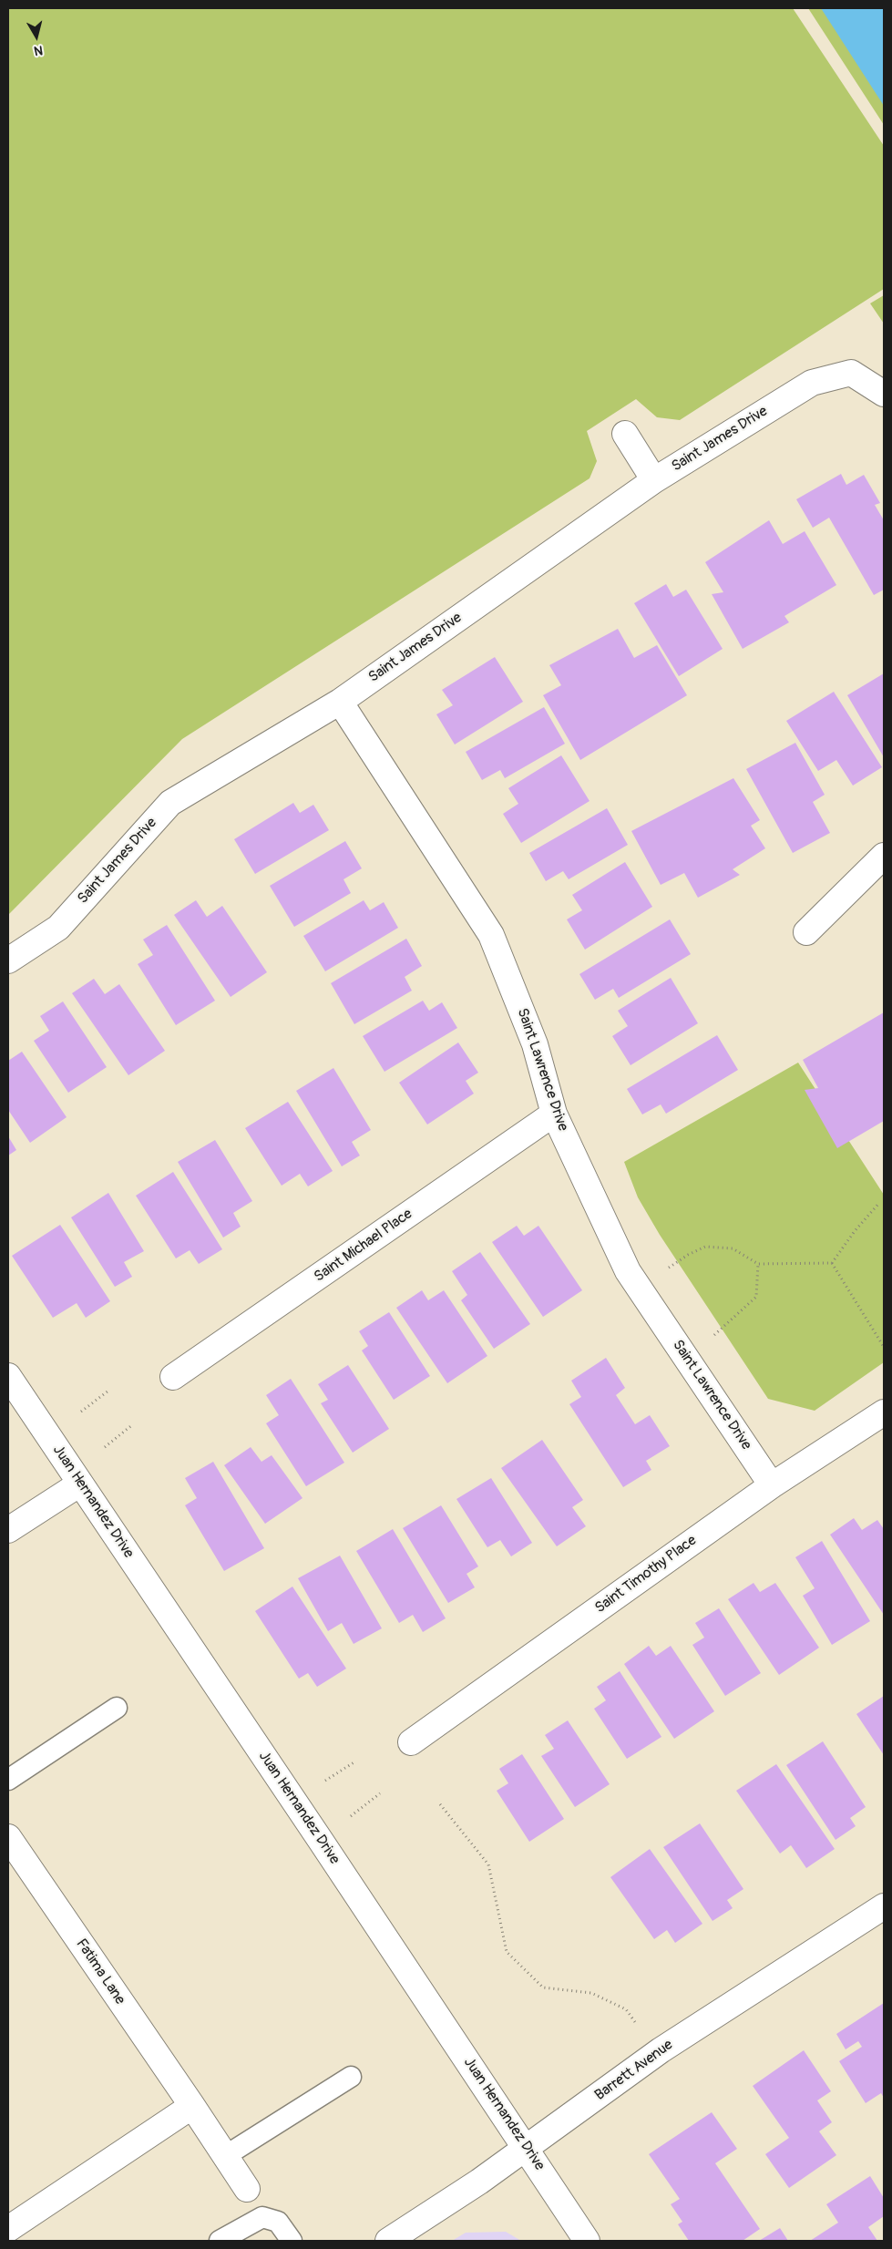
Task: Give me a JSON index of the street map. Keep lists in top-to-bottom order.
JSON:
{
  "streets": {
    "street": [
      "Saint James Drive",
      "Saint Lawrence Drive",
      "Saint Michael Place",
      "Juan Hernandez Drive",
      "Saint Timothy Place",
      "Fatima Lane",
      "Barrett Avenue"
    ]
  },
  "crossings": [
    ["Saint James Drive", "Saint Lawrence Drive"],
    ["Saint Lawrence Drive", "Saint Michael Place"],
    ["Saint Lawrence Drive", "Saint Timothy Place"],
    ["Juan Hernandez Drive", "Barrett Avenue"]
  ],
  "north": "bottom"
}
